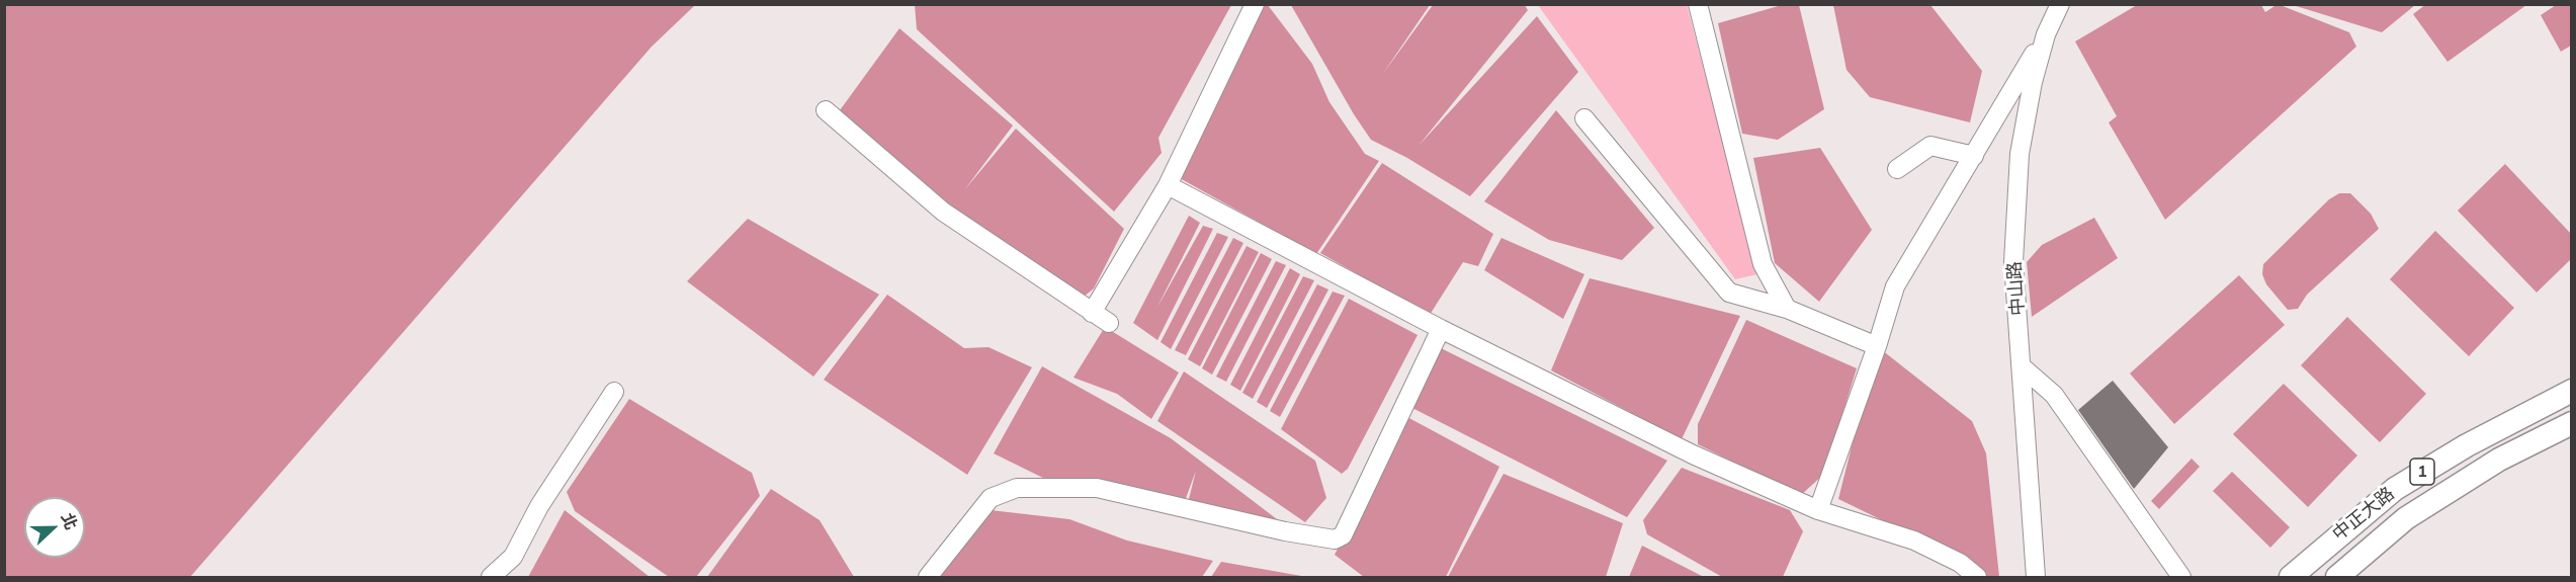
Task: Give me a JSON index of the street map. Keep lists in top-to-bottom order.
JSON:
{
  "streets": {
    "main road": ["1", "中正大路"],
    "street": ["中山路"]
  },
  "north": "right"
}
